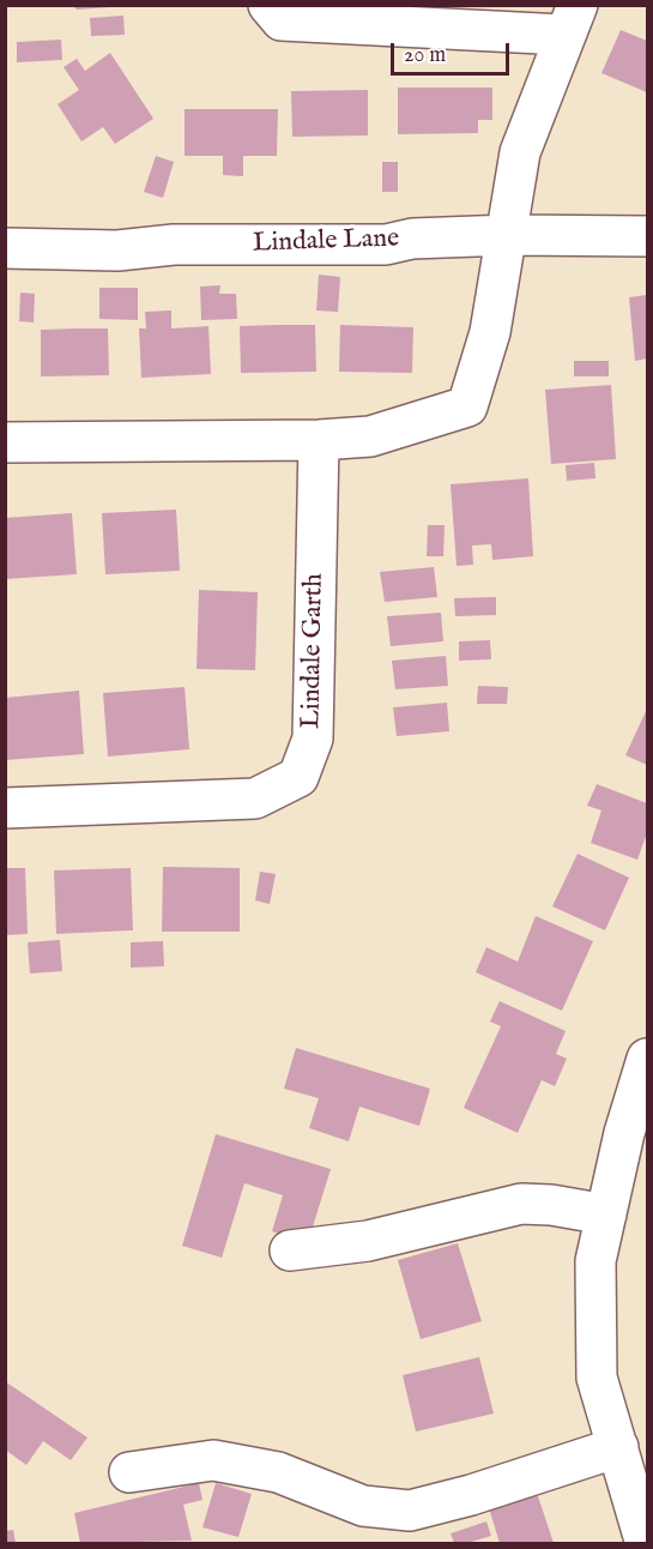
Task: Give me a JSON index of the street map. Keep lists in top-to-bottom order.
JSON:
{
  "streets": {
    "street": ["Lindale Lane", "Lindale Garth"]
  },
  "scale_bar": "20 m"
}
